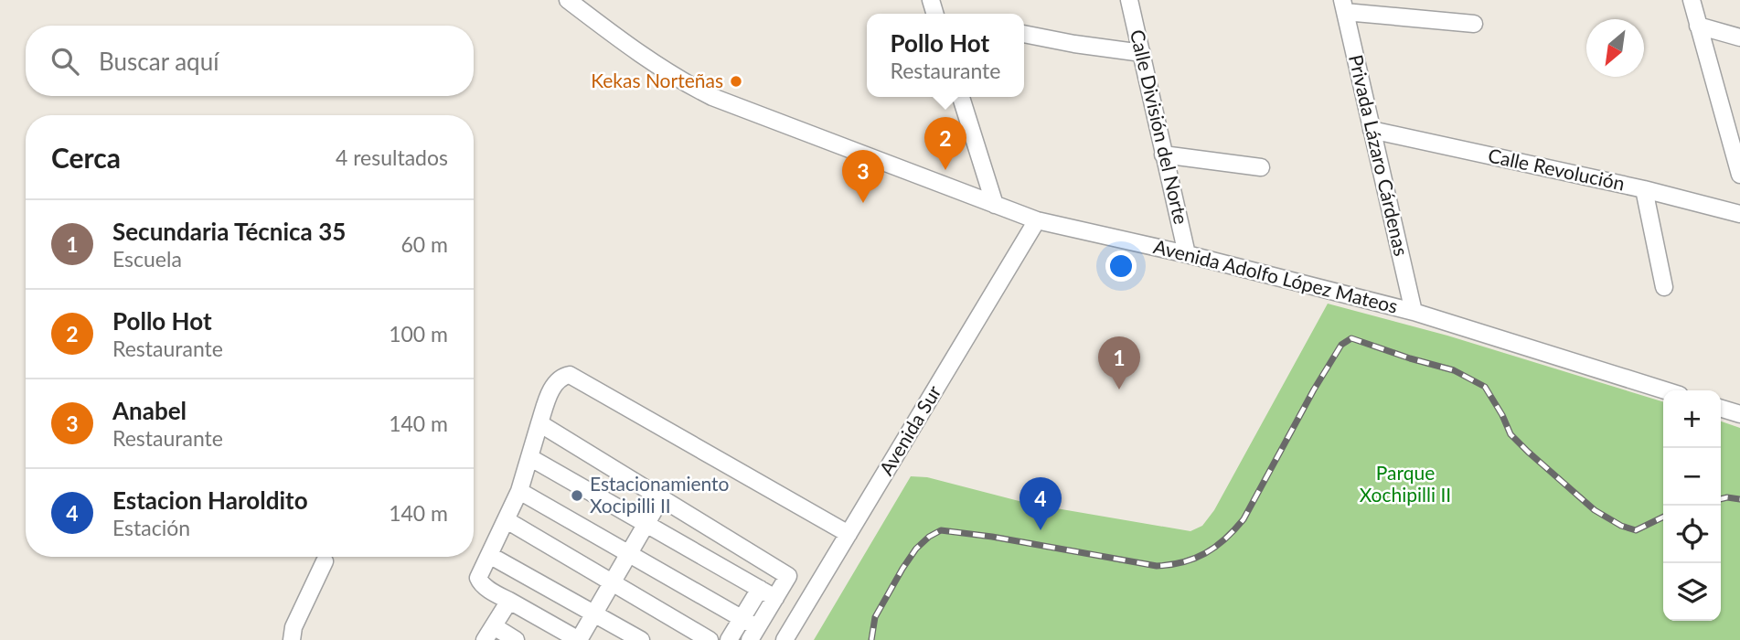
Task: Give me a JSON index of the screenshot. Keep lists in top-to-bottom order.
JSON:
{
  "streets": {
    "street": [
      "Calle División del Norte",
      "Privada Lázaro Cárdenas",
      "Calle Revolución",
      "Avenida Adolfo López Mateos",
      "Avenida Sur"
    ]
  },
  "crossings": [
    ["Calle División del Norte", "Avenida Adolfo López Mateos"],
    ["Privada Lázaro Cárdenas", "Calle Revolución"],
    ["Privada Lázaro Cárdenas", "Avenida Adolfo López Mateos"],
    ["Avenida Adolfo López Mateos", "Avenida Sur"]
  ],
  "parks": ["Parque Xochipilli II"],
  "places": ["Kekas Norteñas", "Estacionamiento Xocipilli II"],
  "north": "bottom left",
  "page": {
    "popup": ["Pollo Hot", "Restaurante"],
    "search": "Buscar aquí",
    "heading": ["Cerca", "4 resultados"],
    "pins": [
      "2",
      "3",
      "1",
      "4"
    ],
    "list": [
      {
        "mark": "1",
        "name": "Secundaria Técnica 35",
        "note": "Escuela",
        "value": "60 m"
      },
      {
        "mark": "2",
        "name": "Pollo Hot",
        "note": "Restaurante",
        "value": "100 m"
      },
      {
        "mark": "3",
        "name": "Anabel",
        "note": "Restaurante",
        "value": "140 m"
      },
      {
        "mark": "4",
        "name": "Estacion Haroldito",
        "note": "Estación",
        "value": "140 m"
      }
    ],
    "map_buttons": ["+", "−"]
  }
}
